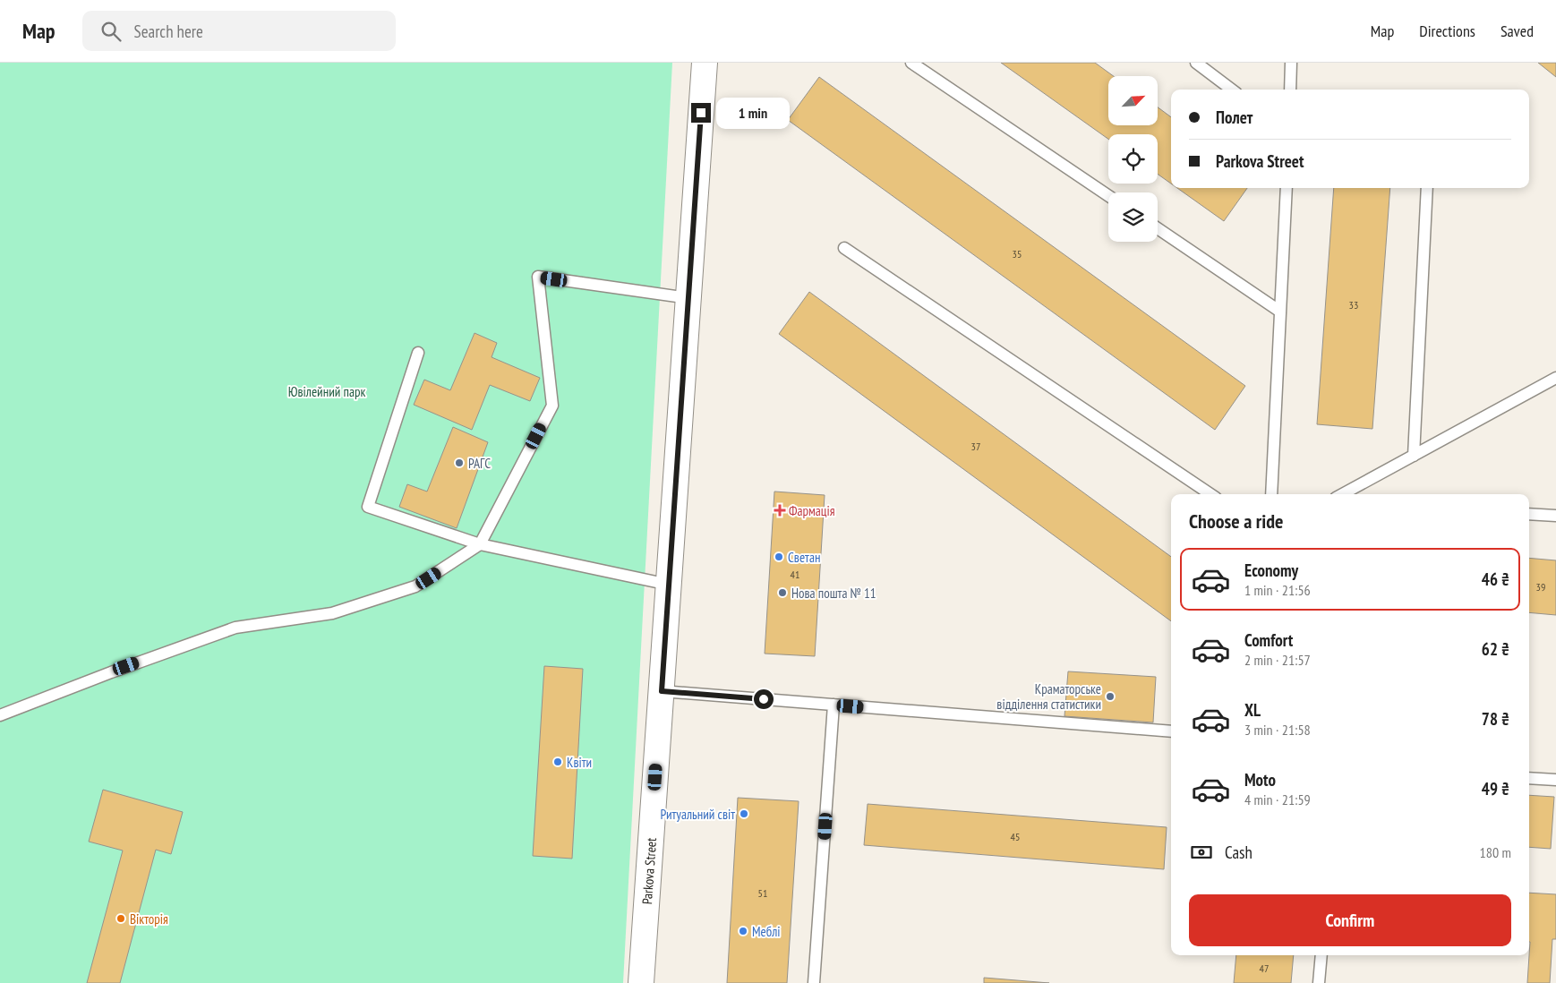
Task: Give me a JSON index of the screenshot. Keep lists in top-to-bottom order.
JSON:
{
  "streets": {
    "street": ["Parkova Street"]
  },
  "parks": ["Ювілейний парк"],
  "places": {
    "other": [
      "РАГС",
      "Светан",
      "Нова пошта № 11",
      "Краматорське відділення статистики",
      "Квіти",
      "Ритуальний світ",
      "Вікторія",
      "Меблі"
    ],
    "health": ["Фармація"]
  },
  "house_numbers": [
    "35",
    "33",
    "37",
    "41",
    "39",
    "45",
    "51",
    "47"
  ],
  "north": "top right",
  "page": {
    "header": "Map",
    "search": "Search here",
    "nav": ["Map", "Directions", "Saved"],
    "banner": ["Полет", "Parkova Street"],
    "bubble": "1 min",
    "heading": "Choose a ride",
    "list": [
      {
        "name": "Economy",
        "note": "1 min · 21:56",
        "value": "46 ₴"
      },
      {
        "name": "Comfort",
        "note": "2 min · 21:57",
        "value": "62 ₴"
      },
      {
        "name": "XL",
        "note": "3 min · 21:58",
        "value": "78 ₴"
      },
      {
        "name": "Moto",
        "note": "4 min · 21:59",
        "value": "49 ₴"
      }
    ],
    "pay": ["Cash", "180 m"],
    "buttons": "Confirm"
  }
}
